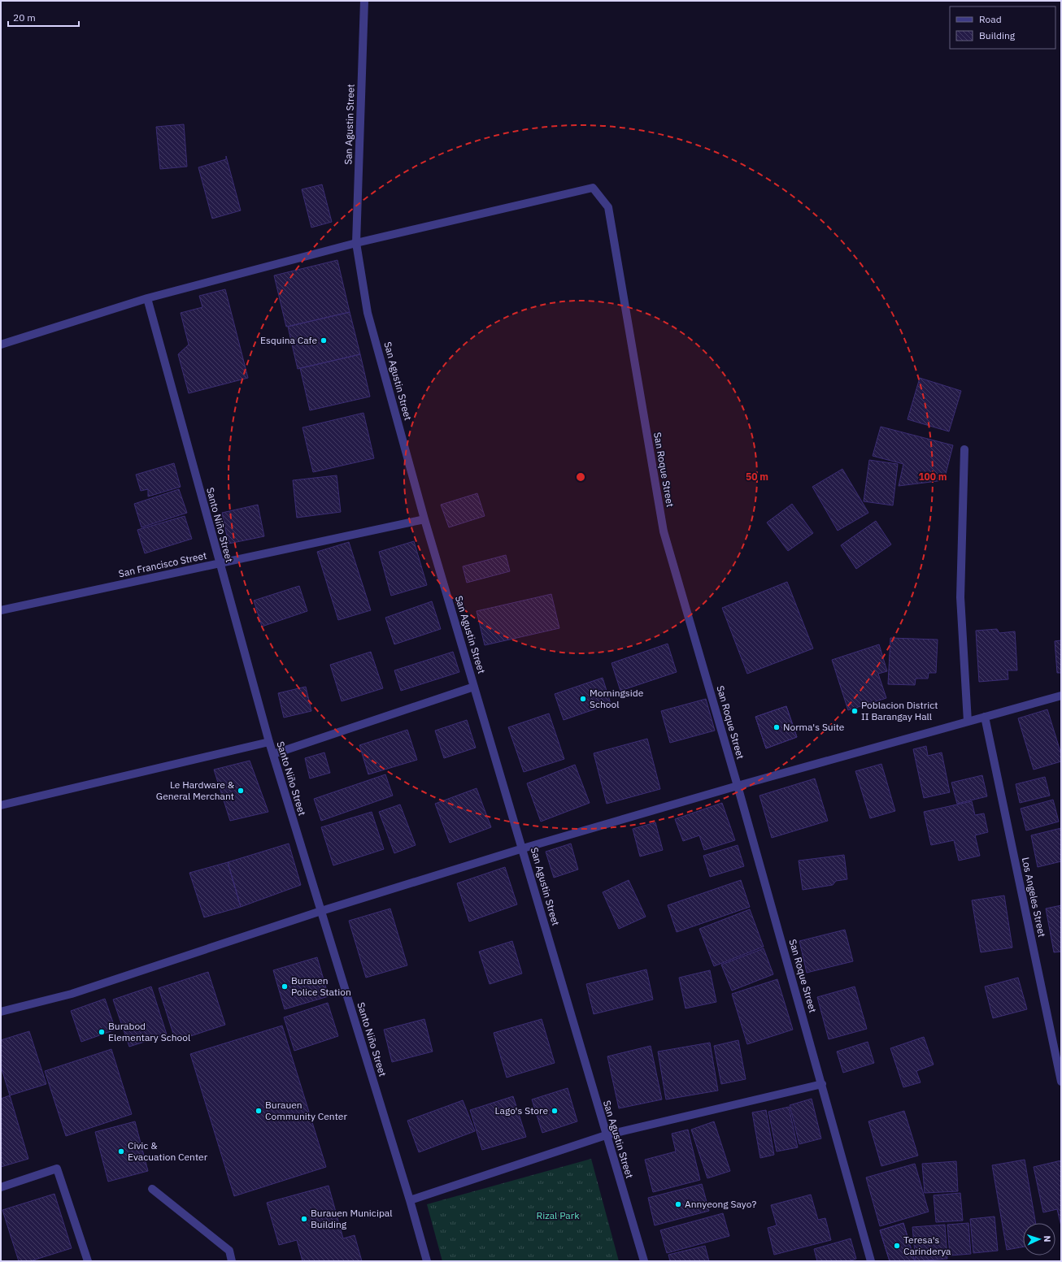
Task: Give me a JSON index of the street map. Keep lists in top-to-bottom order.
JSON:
{
  "streets": {
    "street": [
      "San Agustin Street",
      "San Roque Street",
      "Santo Niño Street",
      "San Francisco Street",
      "Los Angeles Street"
    ]
  },
  "crossings": [
    ["San Agustin Street", "San Roque Street"],
    ["San Agustin Street", "San Francisco Street"],
    ["Santo Niño Street", "San Francisco Street"]
  ],
  "parks": ["Rizal Park"],
  "places": [
    "Esquina Cafe",
    "Morningside School",
    "Poblacion District II Barangay Hall",
    "Norma's Suite",
    "Le Hardware & General Merchant",
    "Burauen Police Station",
    "Burabod Elementary School",
    "Burauen Community Center",
    "Lago's Store",
    "Civic & Evacuation Center",
    "Annyeong Sayo?",
    "Burauen Municipal Building",
    "Teresa's Carinderya"
  ],
  "legend": ["Road", "Building"],
  "scale_bar": "20 m",
  "north": "right",
  "rings": ["50 m", "100 m"]
}
